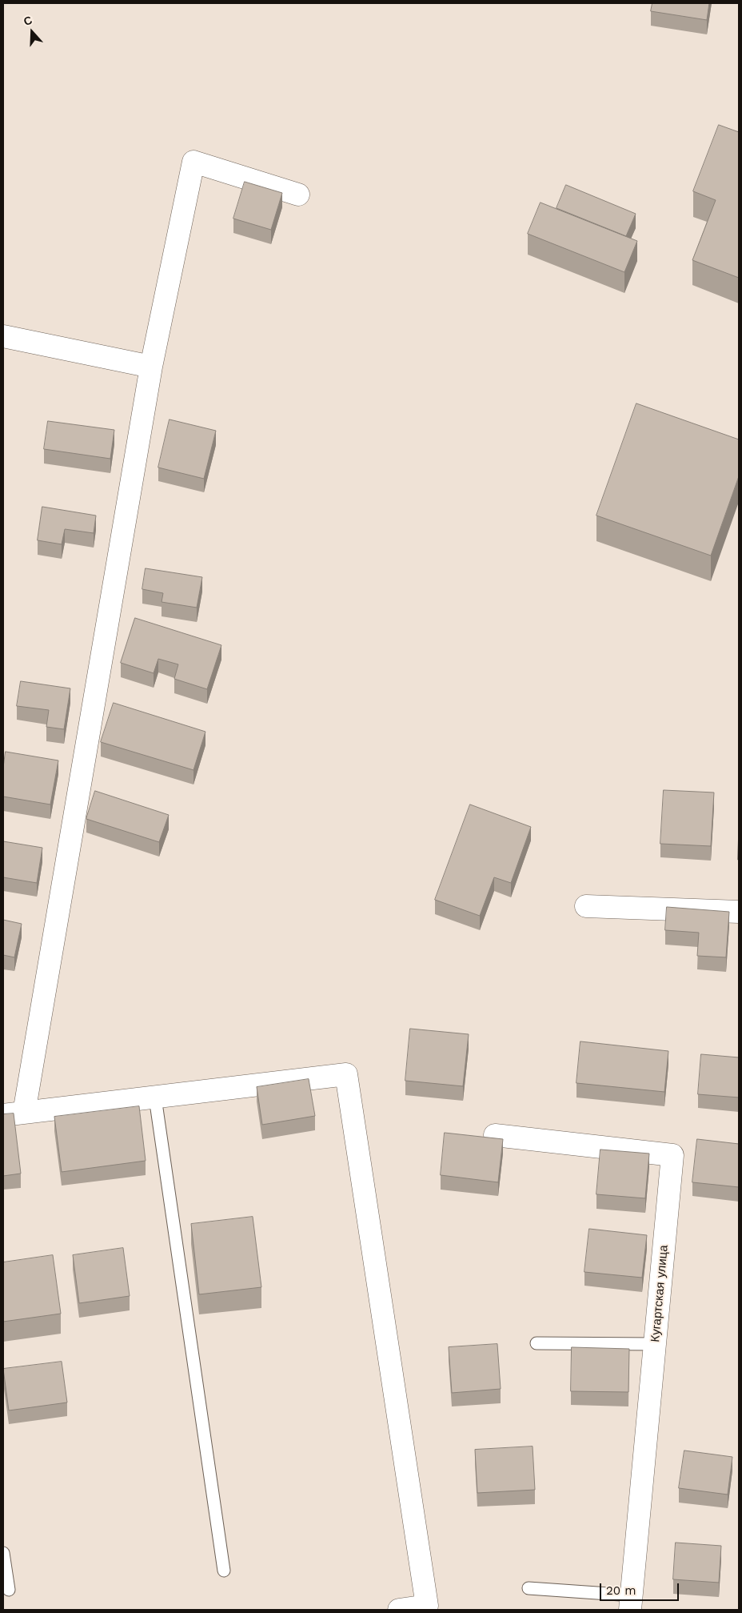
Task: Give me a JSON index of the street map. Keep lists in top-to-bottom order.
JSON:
{
  "streets": {
    "street": ["Кугартская улица"]
  },
  "scale_bar": "20 m",
  "north": "top"
}
